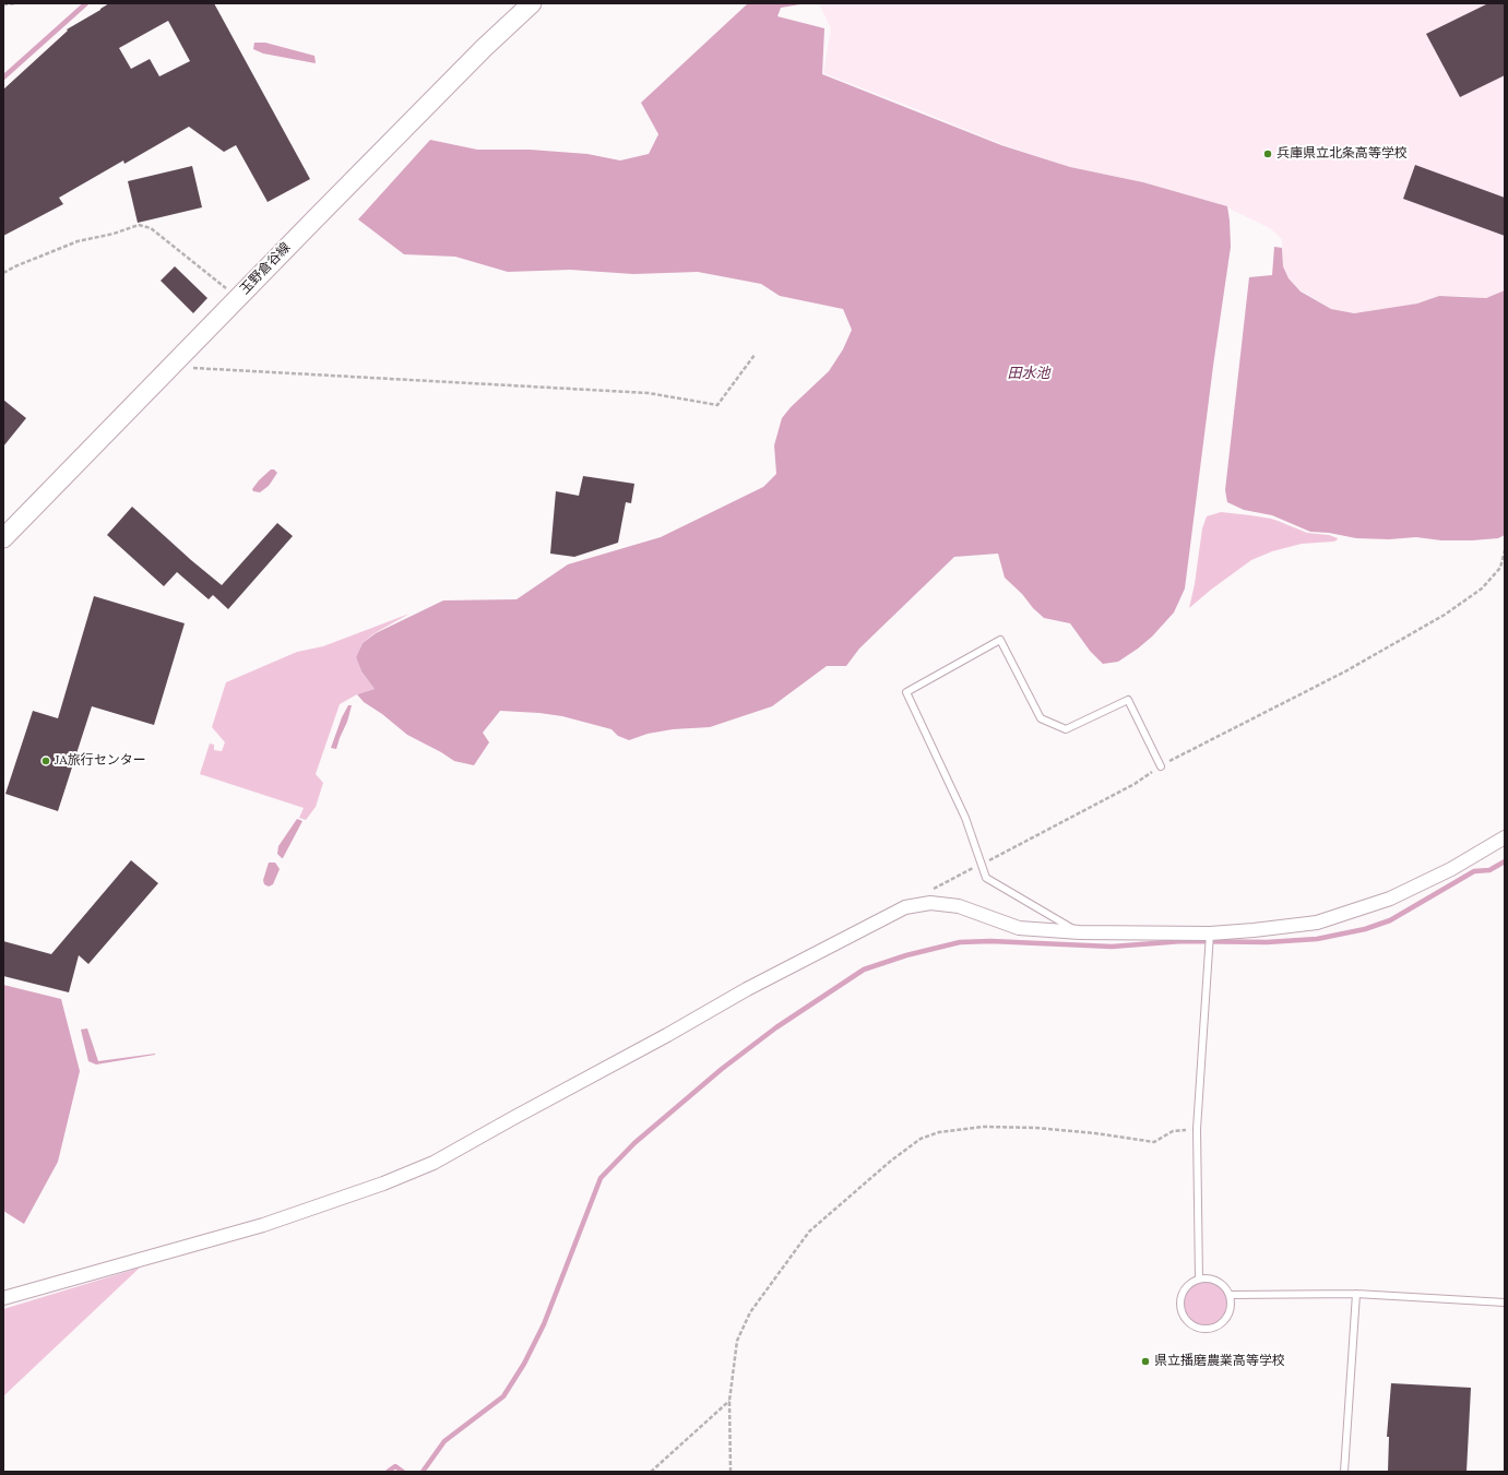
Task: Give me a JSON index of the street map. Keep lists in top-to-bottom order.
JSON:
{
  "streets": {
    "main road": ["玉野倉谷線"]
  },
  "water": ["田水池"],
  "places": ["兵庫県立北条高等学校", "JA旅行センター", "県立播磨農業高等学校"]
}
